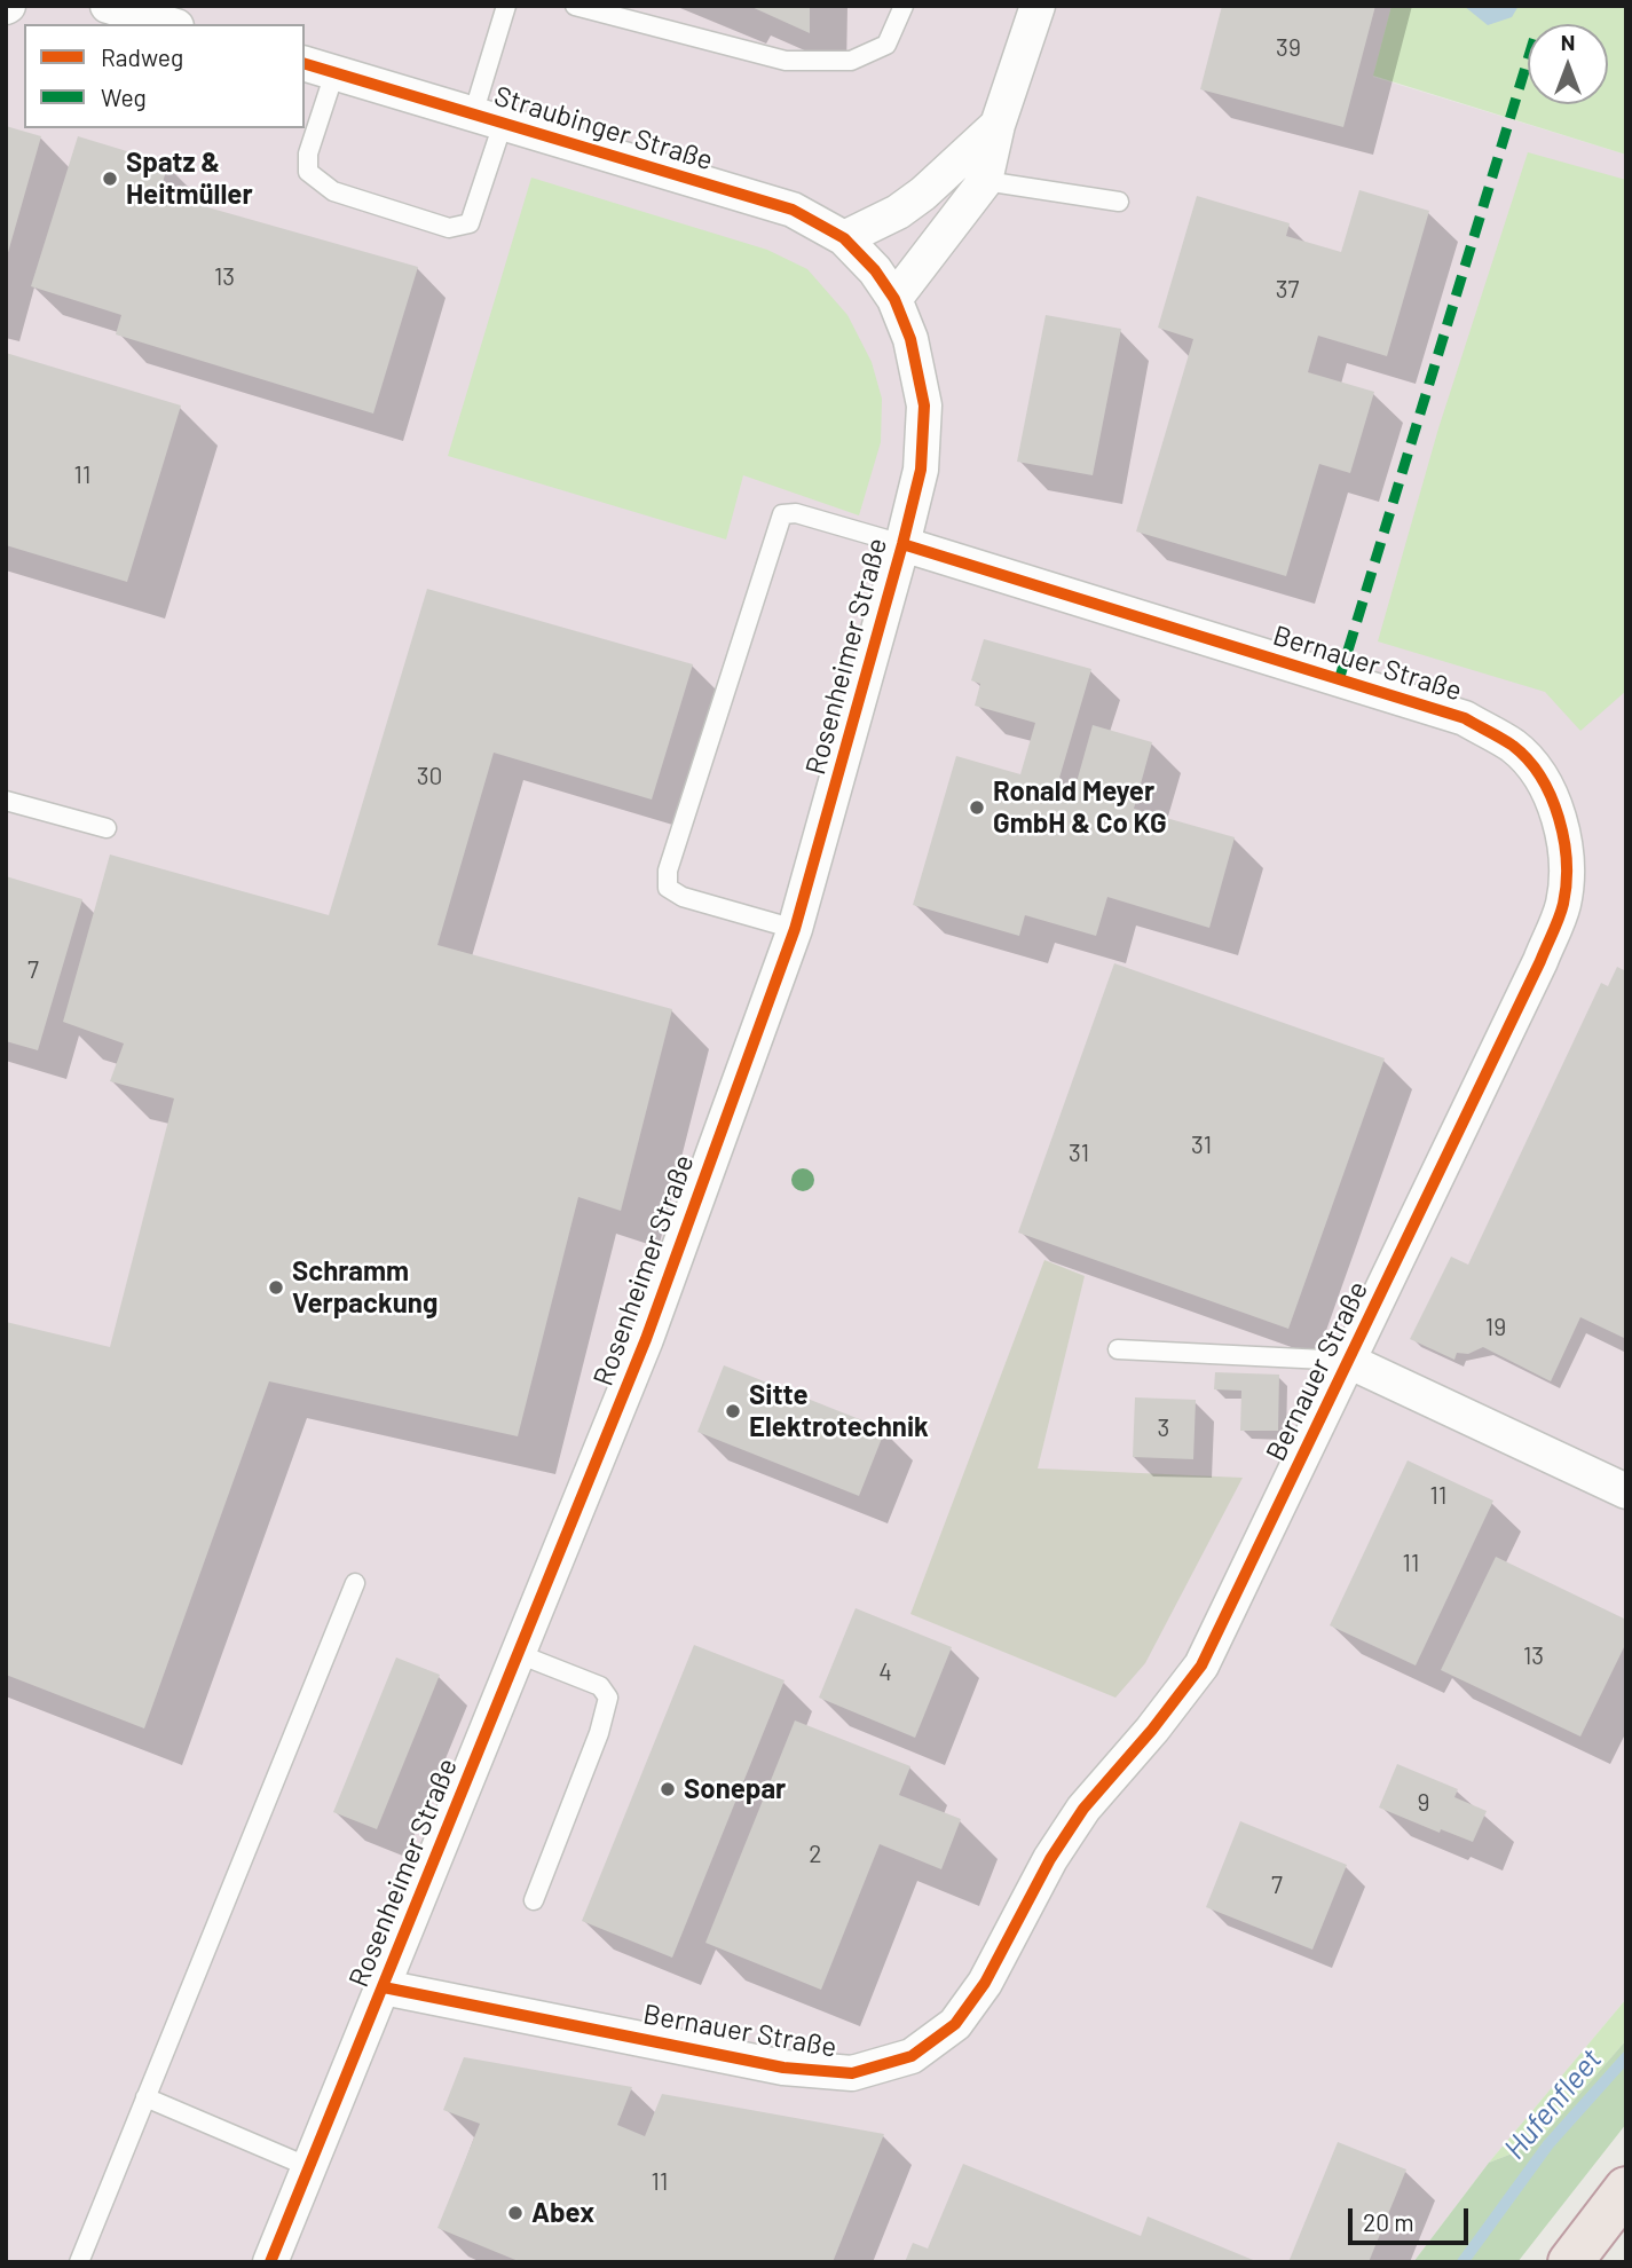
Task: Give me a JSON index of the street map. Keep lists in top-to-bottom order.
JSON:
{
  "streets": {
    "street": ["Straubinger Straße", "Rosenheimer Straße", "Bernauer Straße"]
  },
  "crossings": [
    ["Straubinger Straße", "Rosenheimer Straße"],
    ["Rosenheimer Straße", "Bernauer Straße"]
  ],
  "water": ["Hufenfleet"],
  "places": [
    "Spatz & Heitmüller",
    "Ronald Meyer GmbH & Co KG",
    "Schramm Verpackung",
    "Sitte Elektrotechnik",
    "Sonepar",
    "Abex"
  ],
  "house_numbers": [
    "39",
    "13",
    "37",
    "11",
    "30",
    "7",
    "31",
    "31",
    "19",
    "3",
    "11",
    "11",
    "13",
    "4",
    "9",
    "2",
    "7",
    "11"
  ],
  "legend": ["Radweg", "Weg"],
  "scale_bar": "20 m",
  "north": "top"
}
